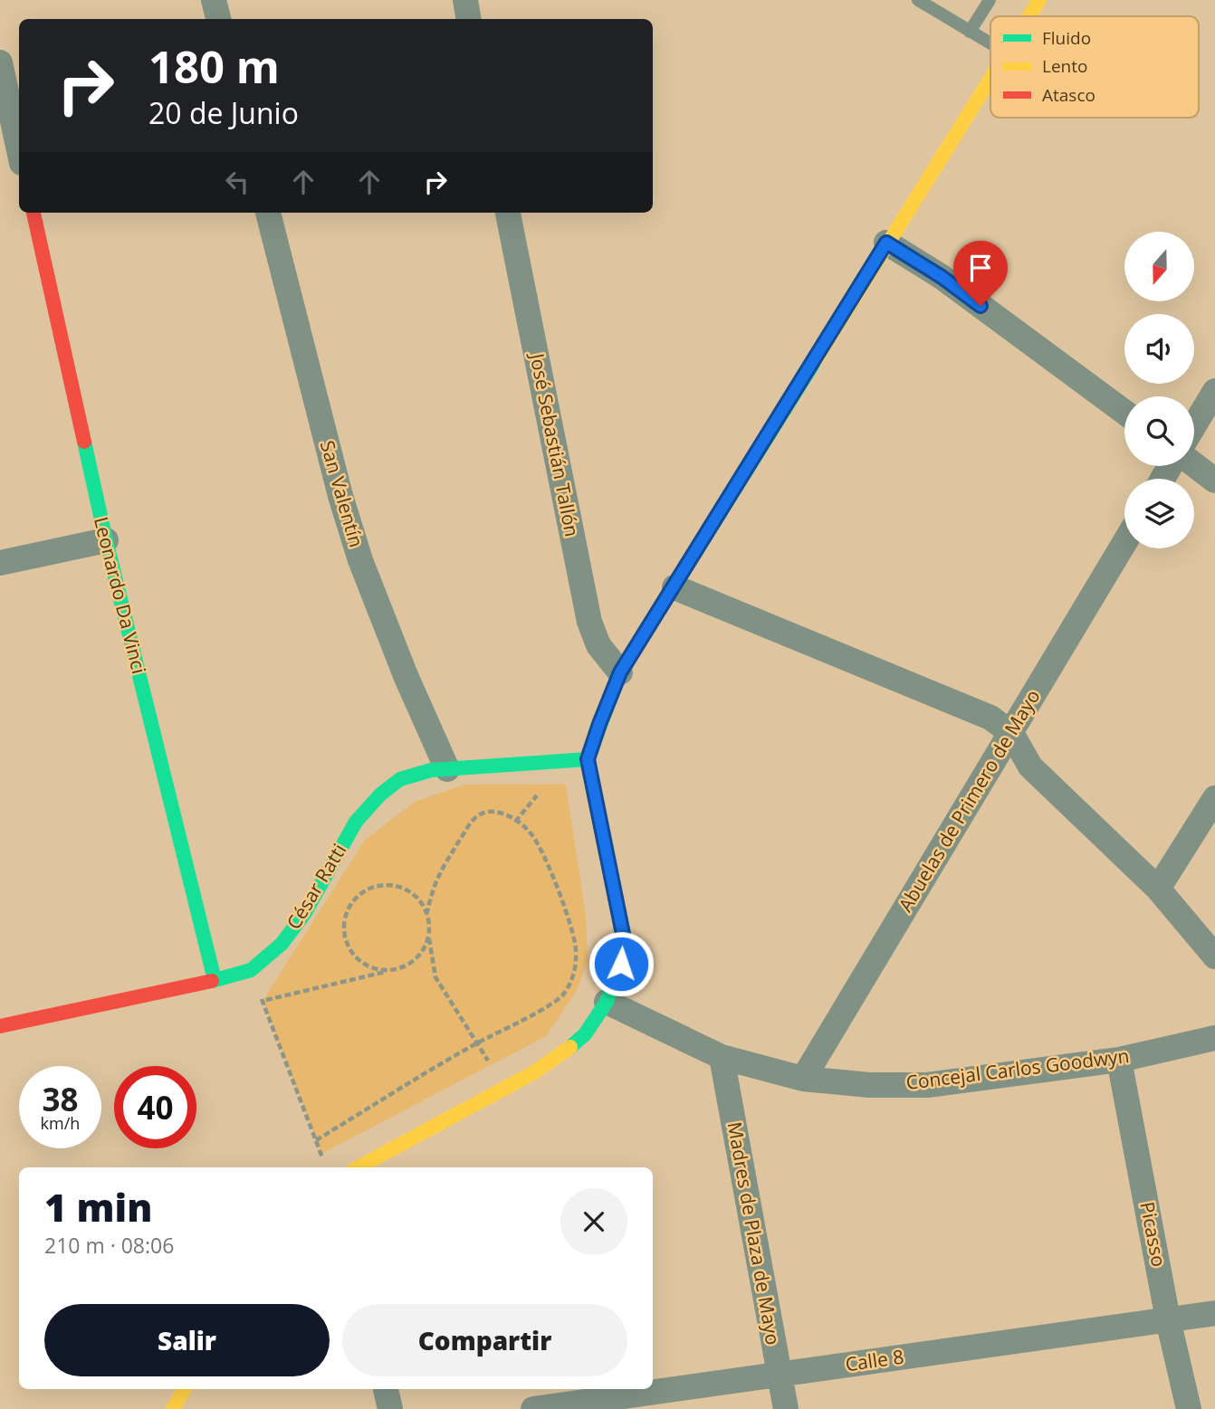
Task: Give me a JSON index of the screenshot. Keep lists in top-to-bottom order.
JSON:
{
  "streets": {
    "street": [
      "José Sebastián Tallón",
      "San Valentín",
      "Leonardo Da Vinci",
      "Abuelas de Primero de Mayo",
      "César Ratti",
      "Concejal Carlos Goodwyn",
      "Madres de Plaza de Mayo",
      "Picasso",
      "Calle 8"
    ]
  },
  "crossings": [
    ["San Valentín", "César Ratti"],
    ["Leonardo Da Vinci", "César Ratti"],
    ["Abuelas de Primero de Mayo", "Concejal Carlos Goodwyn"],
    ["Concejal Carlos Goodwyn", "Madres de Plaza de Mayo"],
    ["Concejal Carlos Goodwyn", "Picasso"],
    ["Madres de Plaza de Mayo", "Calle 8"],
    ["Picasso", "Calle 8"]
  ],
  "legend": ["Fluido", "Lento", "Atasco"],
  "north": "bottom",
  "page": {
    "turn": ["180 m", "20 de Junio"],
    "speed": "38 km/h",
    "limit": "40",
    "heading": ["1 min", "210 m · 08:06"],
    "buttons": ["Salir", "Compartir"]
  }
}
